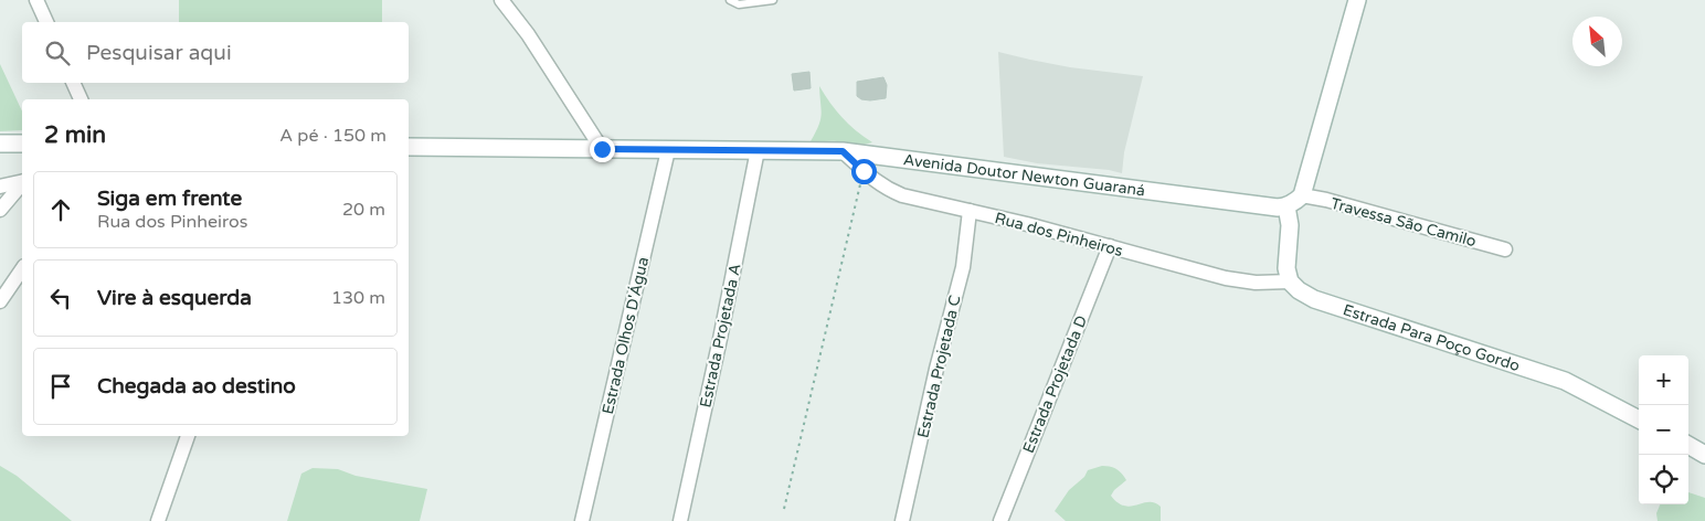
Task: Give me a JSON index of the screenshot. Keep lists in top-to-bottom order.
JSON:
{
  "streets": {
    "main road": ["Avenida Doutor Newton Guaraná", "Estrada Para Poço Gordo"],
    "street": [
      "Travessa São Camilo",
      "Rua dos Pinheiros",
      "Estrada Olhos D'Água",
      "Estrada Projetada A",
      "Estrada Projetada C",
      "Estrada Projetada D"
    ]
  },
  "crossings": [
    ["Avenida Doutor Newton Guaraná", "Rua dos Pinheiros"],
    ["Avenida Doutor Newton Guaraná", "Estrada Olhos D'Água"],
    ["Avenida Doutor Newton Guaraná", "Estrada Projetada A"],
    ["Rua dos Pinheiros", "Estrada Para Poço Gordo"],
    ["Rua dos Pinheiros", "Estrada Projetada C"],
    ["Rua dos Pinheiros", "Estrada Projetada D"]
  ],
  "north": "top left",
  "page": {
    "search": "Pesquisar aqui",
    "heading": ["2 min", "A pé · 150 m"],
    "list": [
      ["Siga em frente", "Rua dos Pinheiros", "20 m"],
      ["Vire à esquerda", "130 m"],
      "Chegada ao destino"
    ],
    "map_buttons": ["+", "−"]
  }
}
